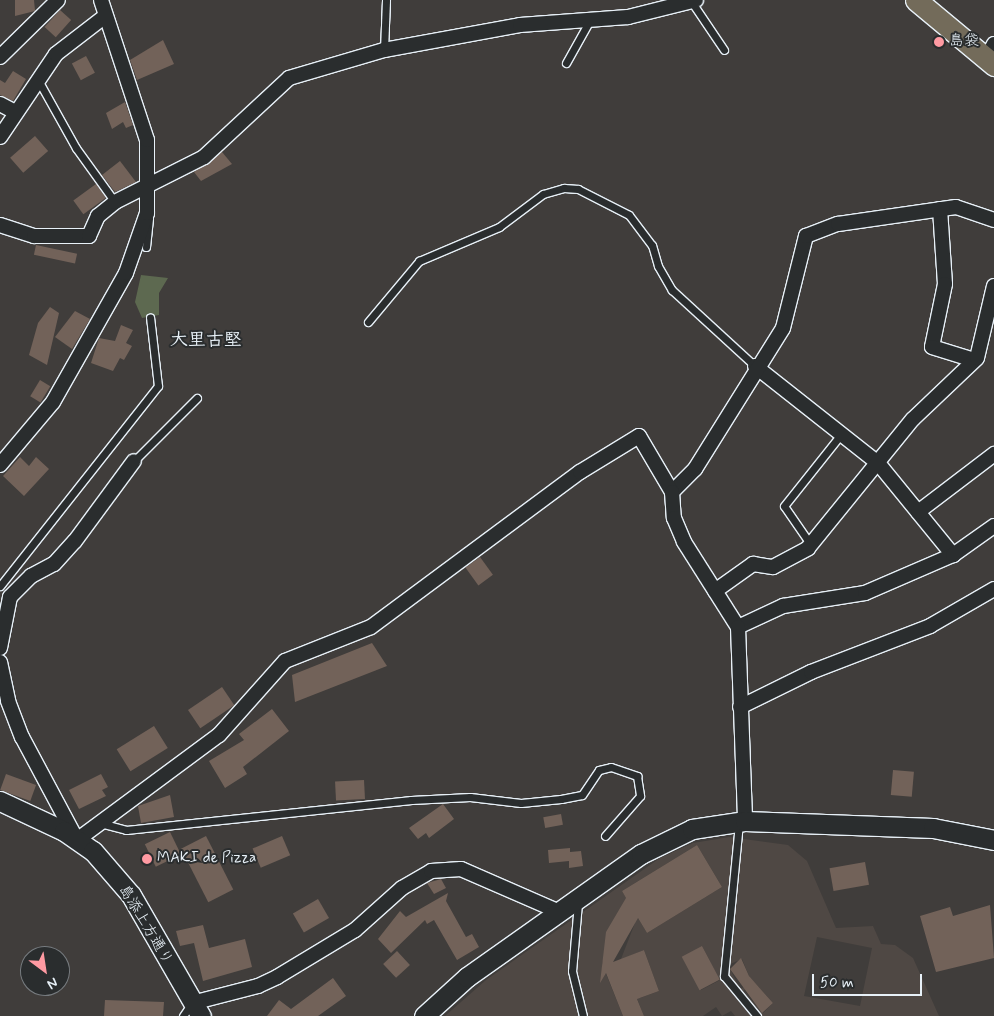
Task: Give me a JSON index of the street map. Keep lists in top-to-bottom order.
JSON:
{
  "streets": {
    "street": ["島添上方通り"]
  },
  "districts": ["大里古堅"],
  "places": ["島袋", "MAKI de Pizza"],
  "scale_bar": "50 m",
  "north": "bottom right"
}
